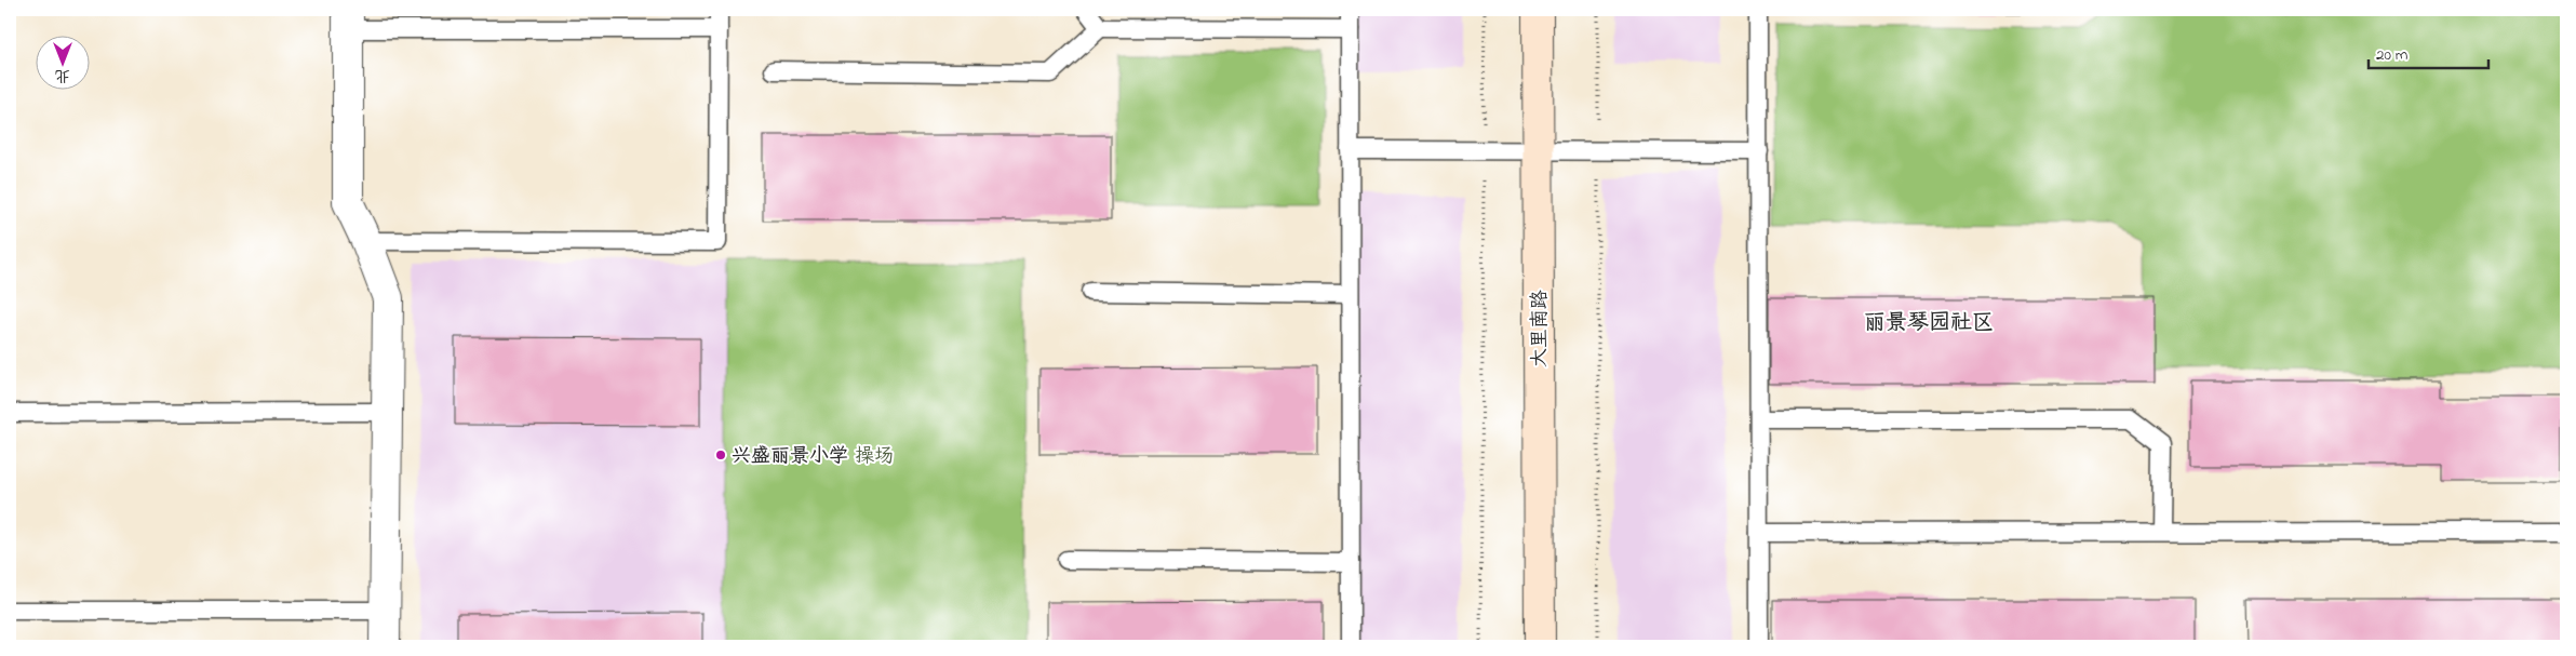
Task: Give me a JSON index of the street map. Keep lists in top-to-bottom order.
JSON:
{
  "streets": {
    "street": ["大里南路"]
  },
  "districts": ["丽景琴园社区"],
  "parks": ["操场"],
  "places": ["兴盛丽景小学"],
  "scale_bar": "20 m",
  "north": "bottom"
}
